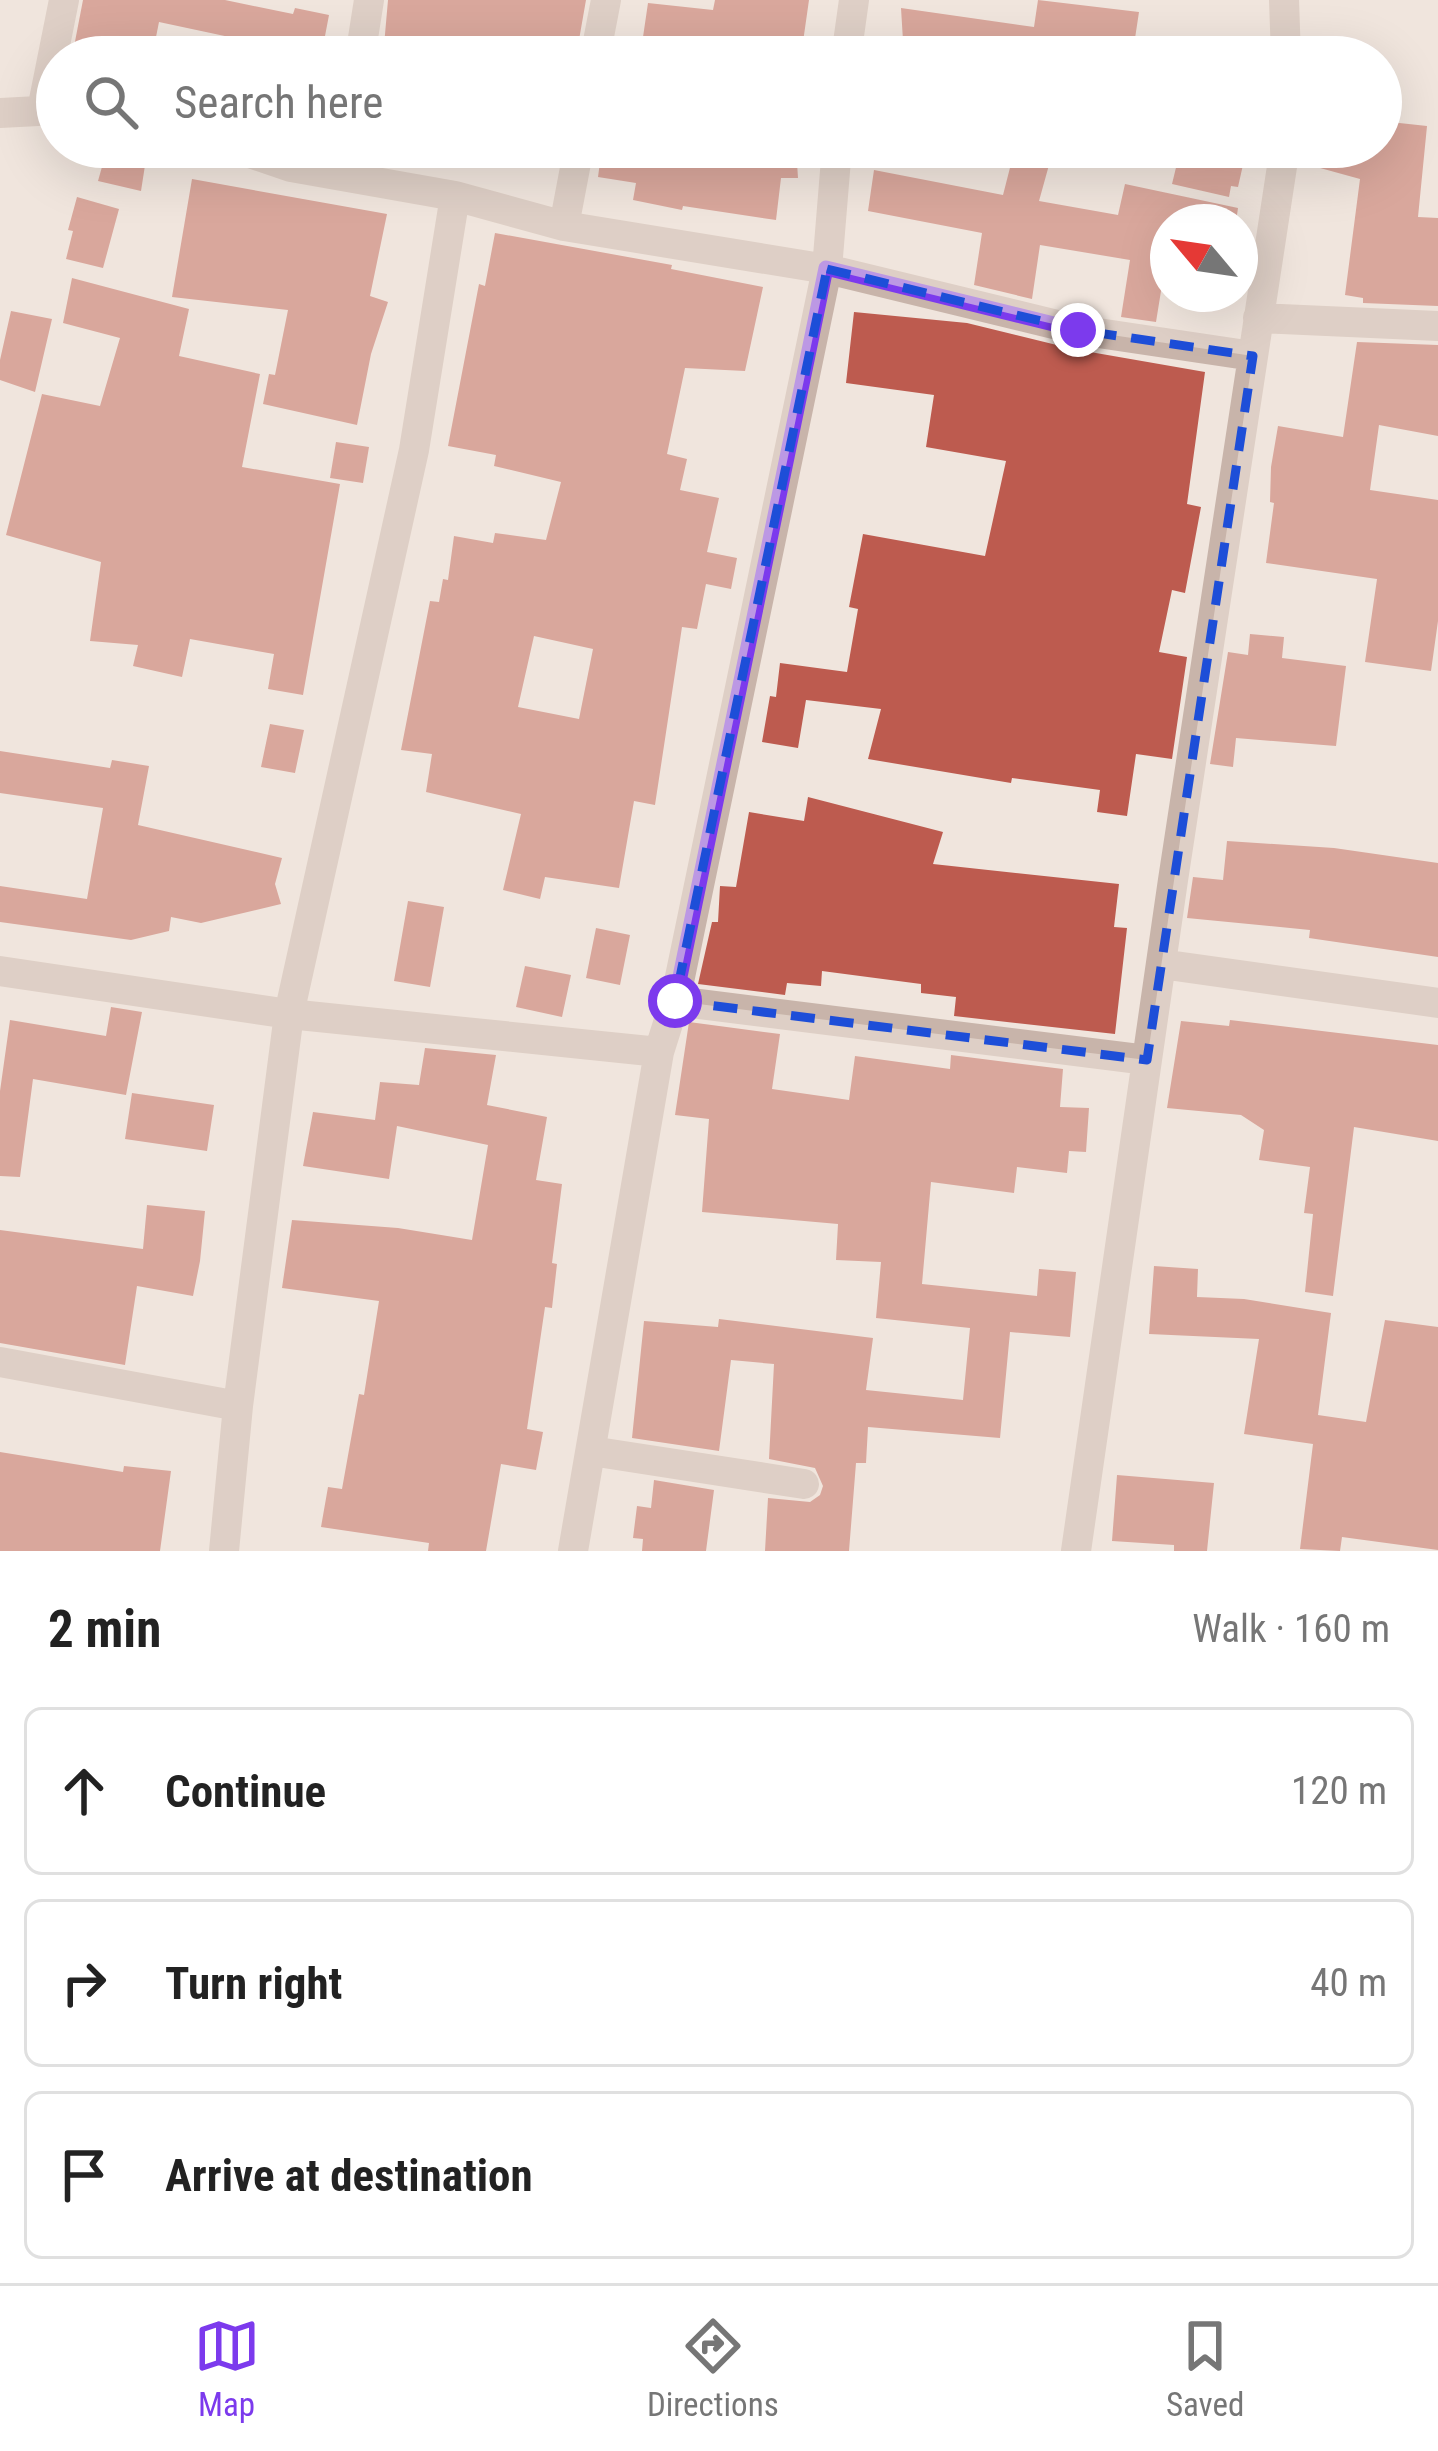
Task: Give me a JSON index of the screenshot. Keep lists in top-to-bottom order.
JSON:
{
  "north": "top left",
  "page": {
    "search": "Search here",
    "heading": ["2 min", "Walk · 160 m"],
    "list": [
      ["Continue", "120 m"],
      ["Turn right", "40 m"],
      "Arrive at destination"
    ],
    "nav": ["Map", "Directions", "Saved"]
  }
}
